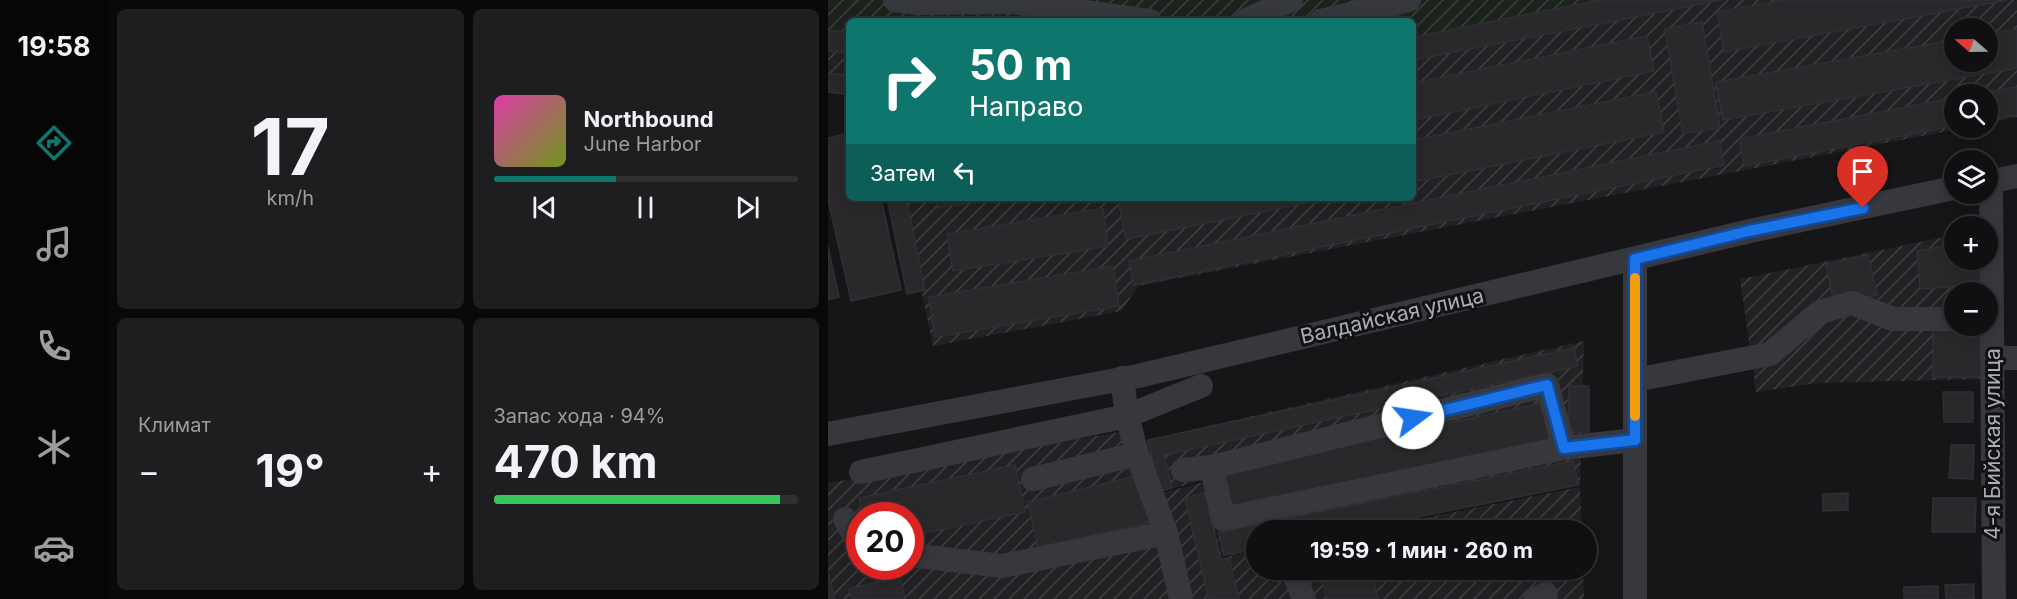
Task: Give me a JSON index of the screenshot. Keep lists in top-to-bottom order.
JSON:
{
  "streets": {
    "street": ["Валдайская улица", "4-я Бийская улица"]
  },
  "north": "left",
  "page": {
    "tabs": "19:58",
    "tile": [
      ["17", "km/h"],
      "Климат",
      ["Запас хода · 94%", "470 km"]
    ],
    "map_buttons": ["+", "−"],
    "turn": ["50 m", "Направо"],
    "song": ["Northbound", "June Harbor"],
    "then": "Затем",
    "heat": ["−", "19°", "+"],
    "limit": "20",
    "trip": "19:59 · 1 мин · 260 m"
  }
}
